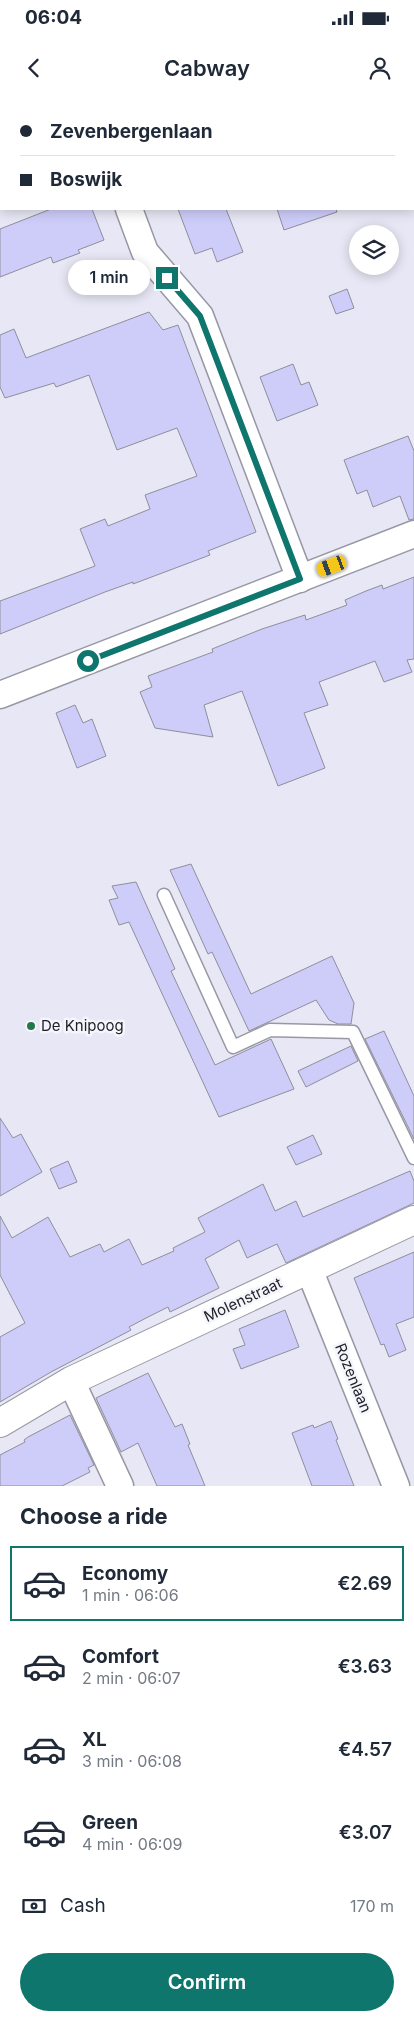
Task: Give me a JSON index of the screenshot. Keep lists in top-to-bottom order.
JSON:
{
  "streets": {
    "street": ["Molenstraat", "Rozenlaan"]
  },
  "crossings": [
    ["Molenstraat", "Rozenlaan"]
  ],
  "places": ["De Knipoog"],
  "page": {
    "status": "06:04",
    "header": "Cabway",
    "banner": ["Zevenbergenlaan", "Boswijk"],
    "bubble": "1 min",
    "heading": "Choose a ride",
    "list": [
      {
        "name": "Economy",
        "note": "1 min · 06:06",
        "value": "€2.69"
      },
      {
        "name": "Comfort",
        "note": "2 min · 06:07",
        "value": "€3.63"
      },
      {
        "name": "XL",
        "note": "3 min · 06:08",
        "value": "€4.57"
      },
      {
        "name": "Green",
        "note": "4 min · 06:09",
        "value": "€3.07"
      }
    ],
    "pay": ["Cash", "170 m"],
    "buttons": "Confirm"
  }
}
